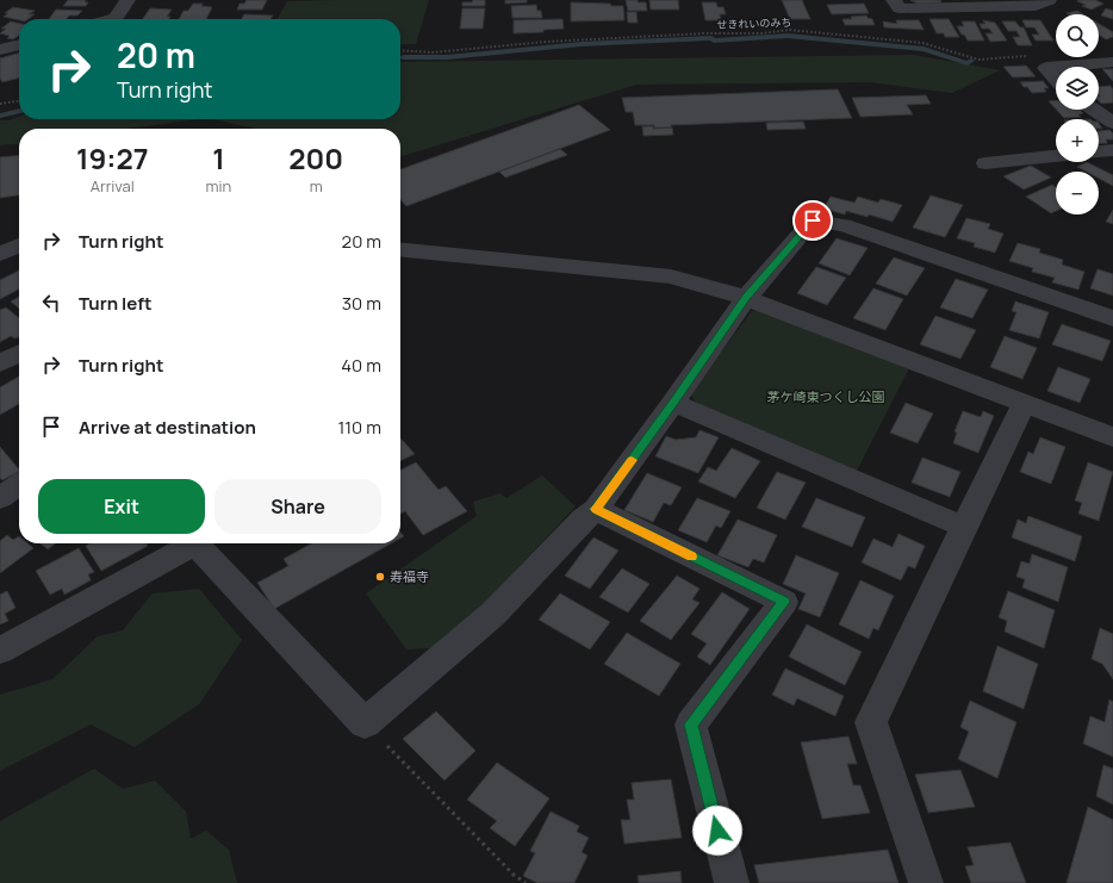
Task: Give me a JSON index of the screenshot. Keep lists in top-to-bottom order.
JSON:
{
  "streets": {
    "path": ["せきれいのみち"]
  },
  "parks": ["茅ケ崎東つくし公園"],
  "places": ["寿福寺"],
  "page": {
    "map_buttons": ["+", "−"],
    "turn": ["20 m", "Turn right"],
    "eta": [
      "19:27",
      "Arrival",
      "1",
      "min",
      "200",
      "m"
    ],
    "list": [
      {
        "name": "Turn right",
        "value": "20 m"
      },
      {
        "name": "Turn left",
        "value": "30 m"
      },
      {
        "name": "Turn right",
        "value": "40 m"
      },
      {
        "name": "Arrive at destination",
        "value": "110 m"
      }
    ],
    "buttons": ["Exit", "Share"]
  }
}
